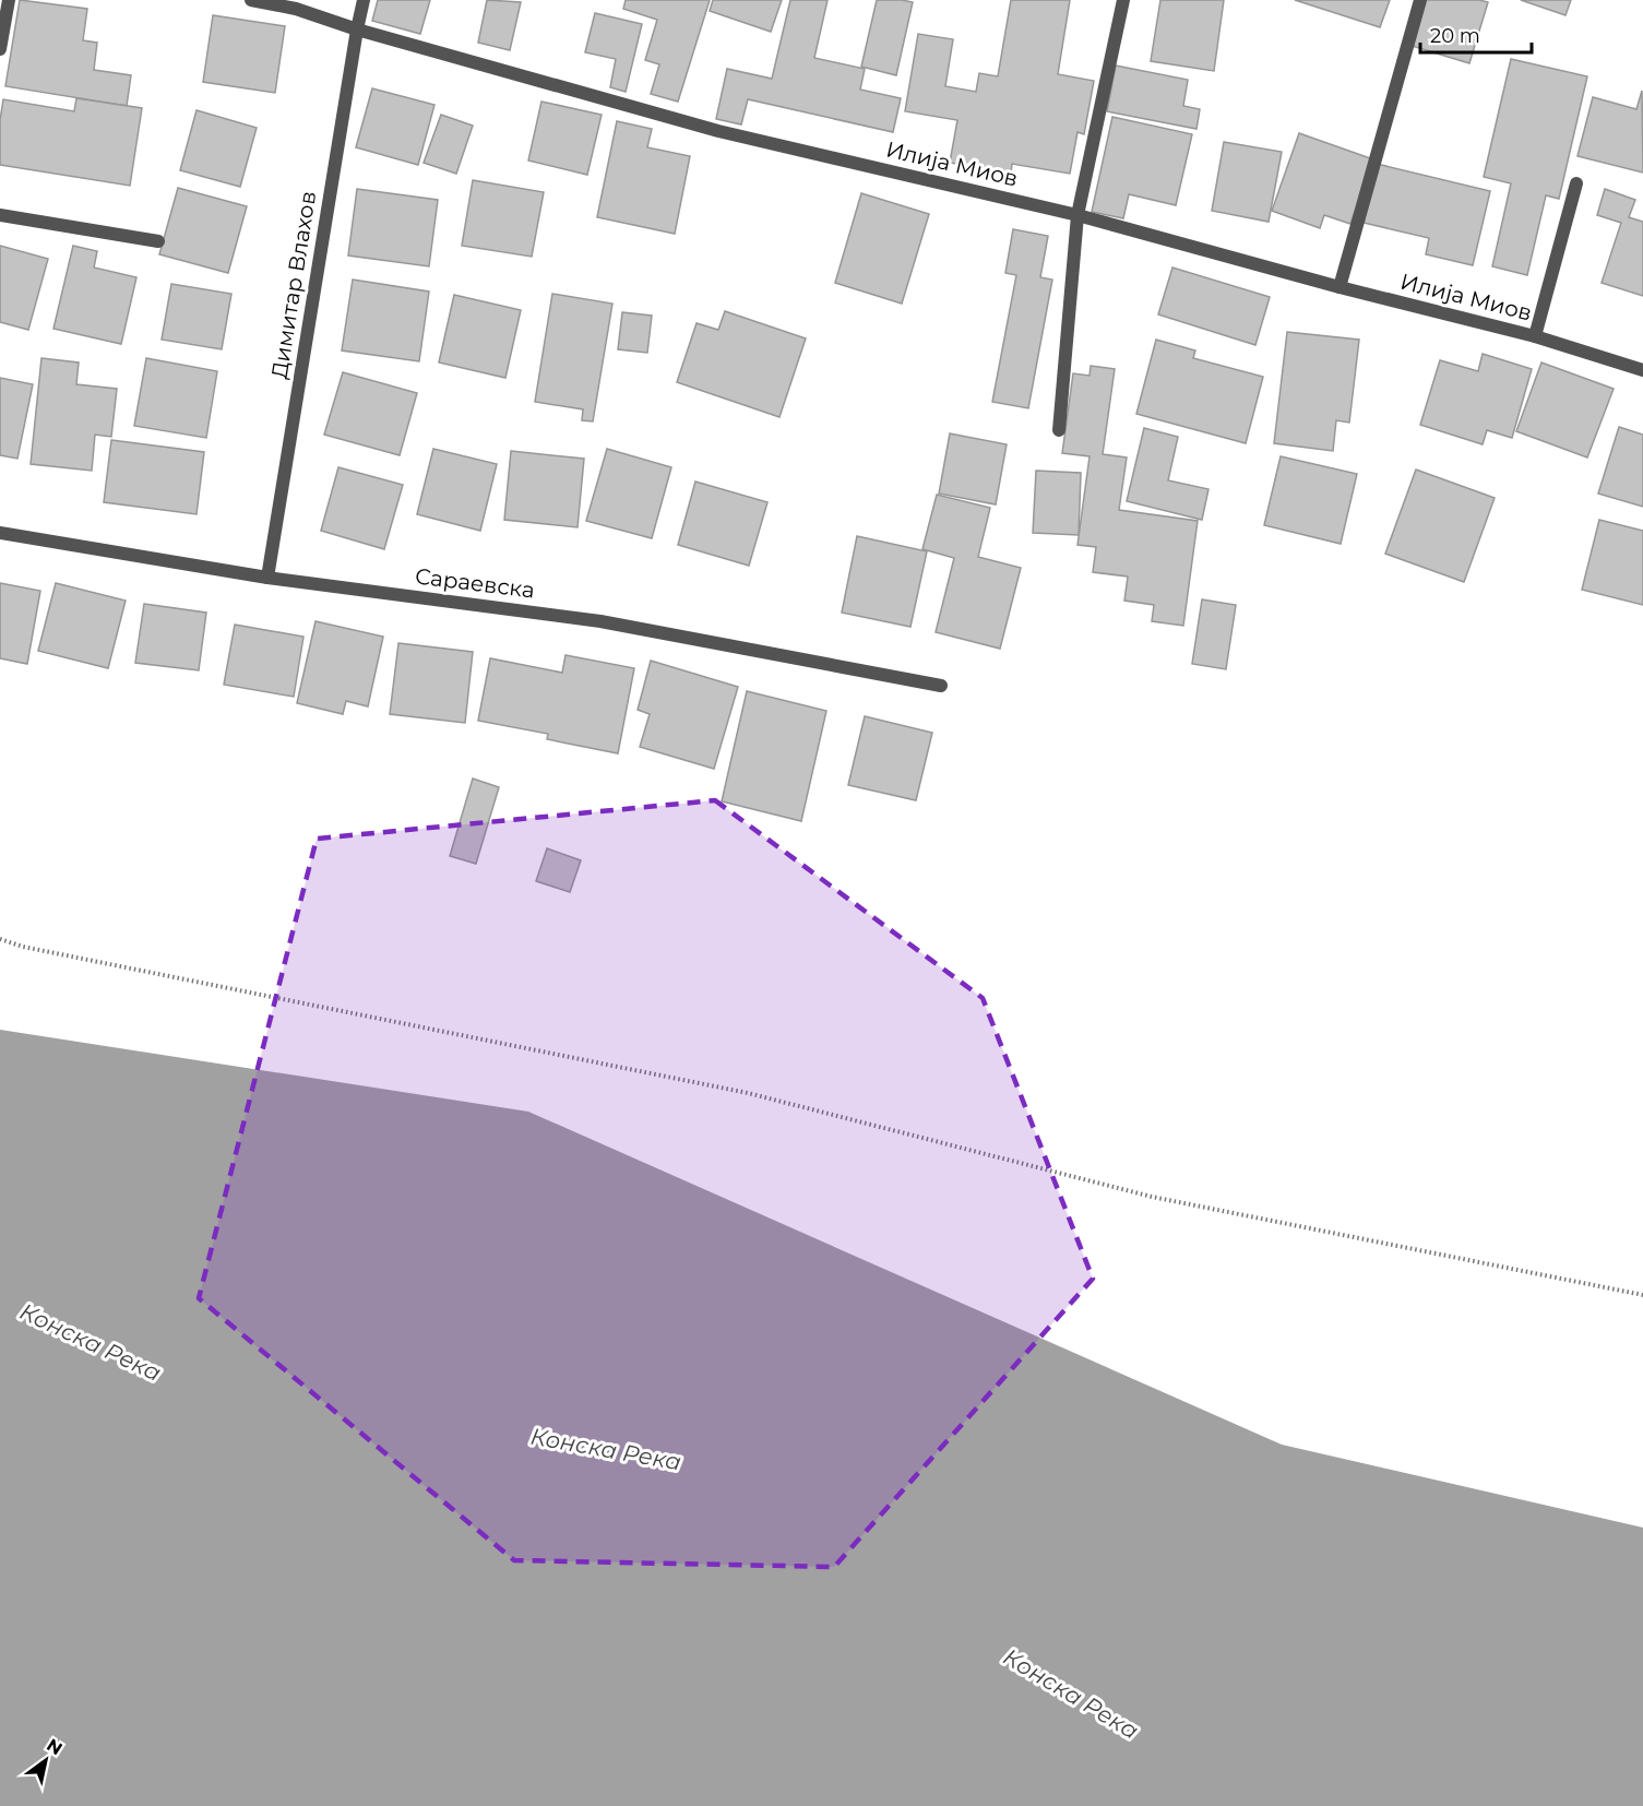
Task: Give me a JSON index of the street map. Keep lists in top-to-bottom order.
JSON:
{
  "streets": {
    "street": ["Илија Миов", "Димитар Влахов", "Сараевска"]
  },
  "crossings": [
    ["Илија Миов", "Димитар Влахов"],
    ["Димитар Влахов", "Сараевска"]
  ],
  "water": ["Конска Река"],
  "scale_bar": "20 m",
  "north": "top right"
}
